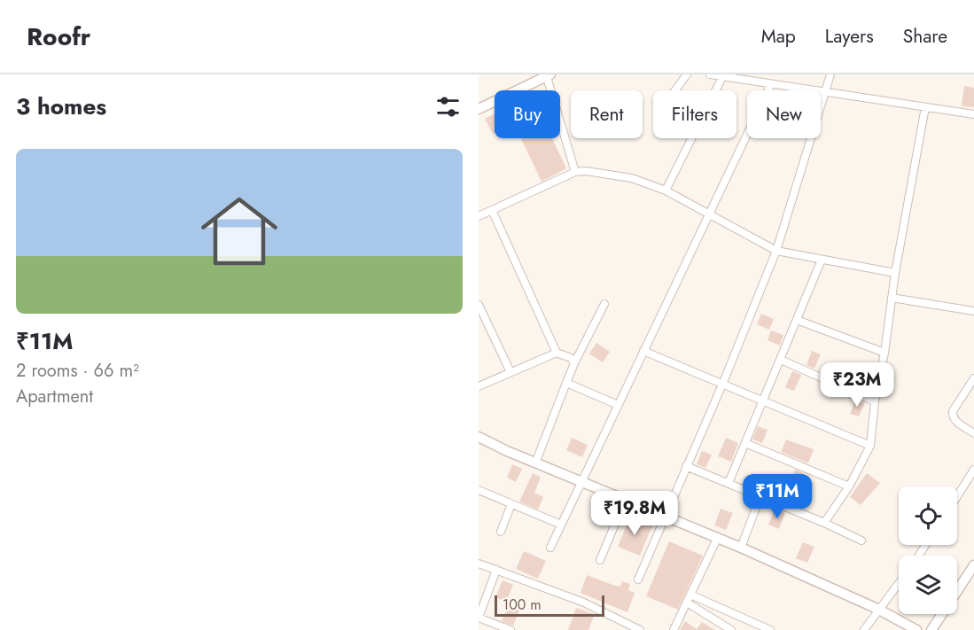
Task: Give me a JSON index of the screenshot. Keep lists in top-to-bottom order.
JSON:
{
  "scale_bar": "100 m",
  "page": {
    "header": "Roofr",
    "nav": ["Map", "Layers", "Share"],
    "heading": "3 homes",
    "chip": [
      "Buy",
      "Rent",
      "Filters",
      "New"
    ],
    "list": [
      {
        "name": "₹11M",
        "note": "2 rooms · 66 m² · Apartment"
      }
    ],
    "price": ["₹23M", "₹11M", "₹19.8M"],
    "scale": "100 m"
  }
}
